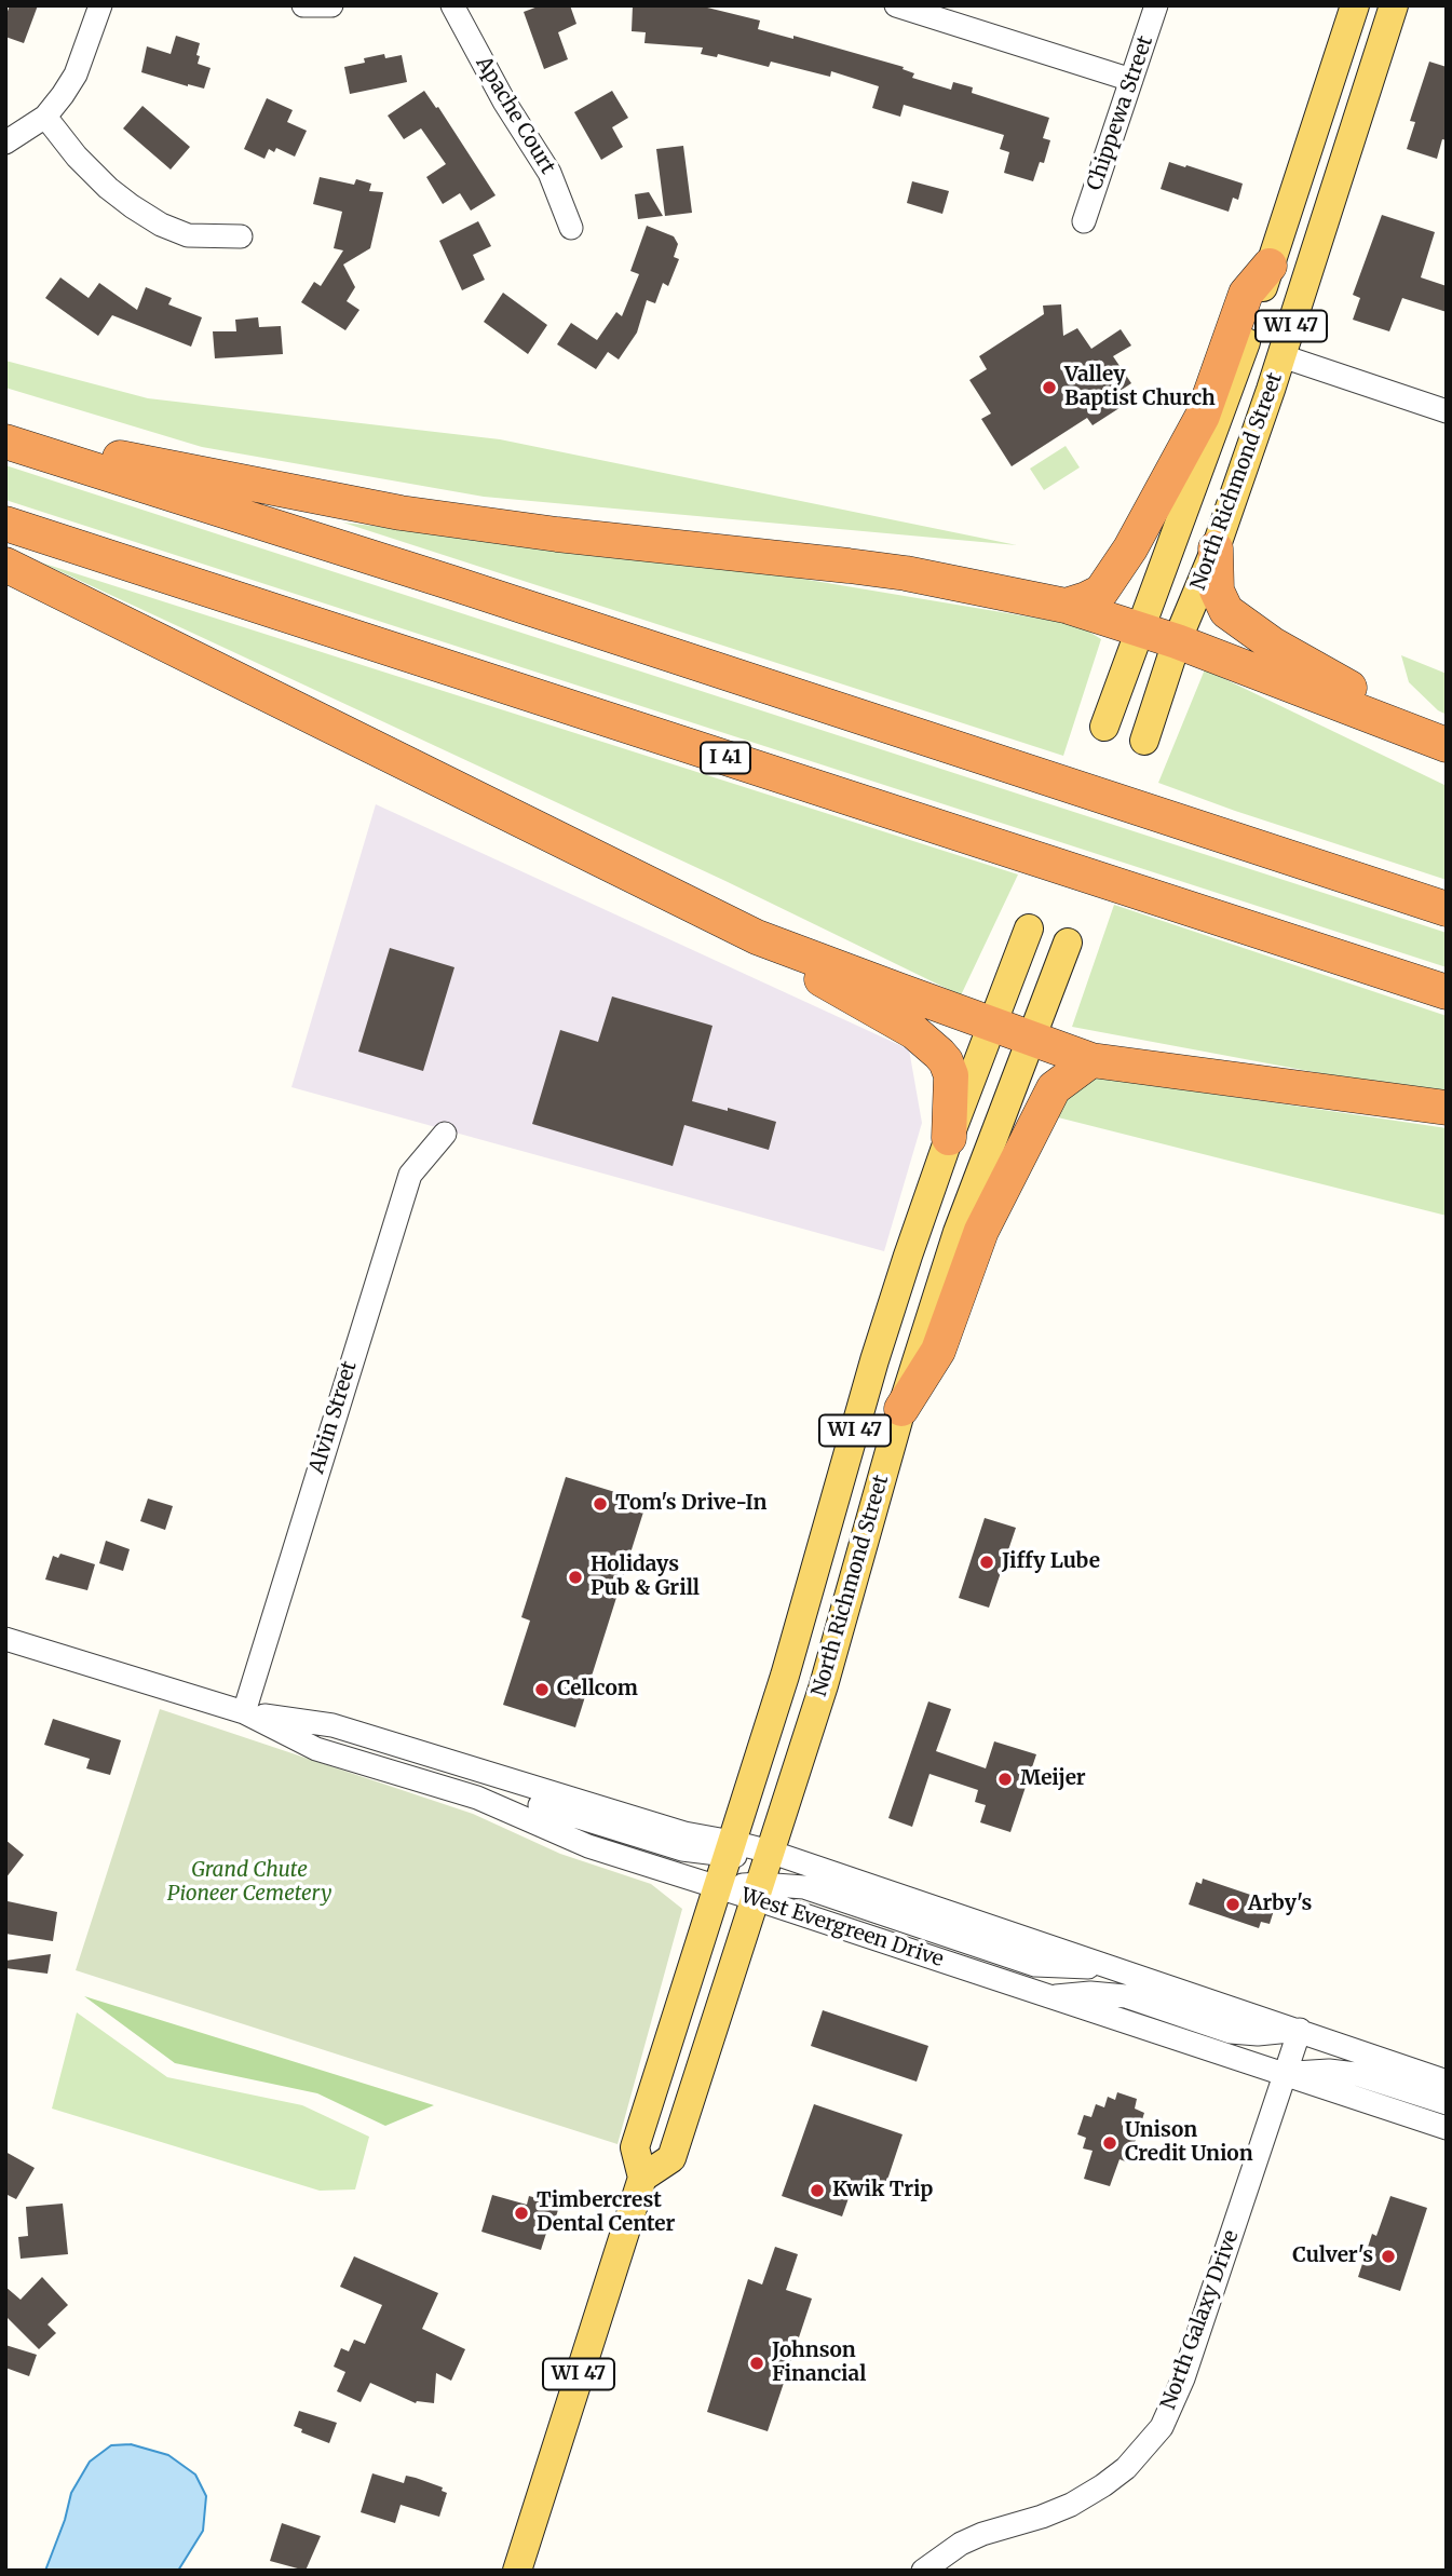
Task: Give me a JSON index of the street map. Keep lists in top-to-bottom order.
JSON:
{
  "streets": {
    "highway": ["I 41"],
    "main road": ["WI 47", "North Richmond Street"],
    "street": [
      "Chippewa Street",
      "Apache Court",
      "Alvin Street",
      "West Evergreen Drive",
      "North Galaxy Drive"
    ]
  },
  "crossings": [
    ["North Richmond Street", "West Evergreen Drive"],
    ["Alvin Street", "West Evergreen Drive"],
    ["West Evergreen Drive", "North Galaxy Drive"]
  ],
  "parks": ["Grand Chute Pioneer Cemetery"],
  "places": [
    "Valley Baptist Church",
    "Tom's Drive-In",
    "Jiffy Lube",
    "Holidays Pub & Grill",
    "Cellcom",
    "Meijer",
    "Arby's",
    "Unison Credit Union",
    "Kwik Trip",
    "Timbercrest Dental Center",
    "Culver's",
    "Johnson Financial"
  ]
}
